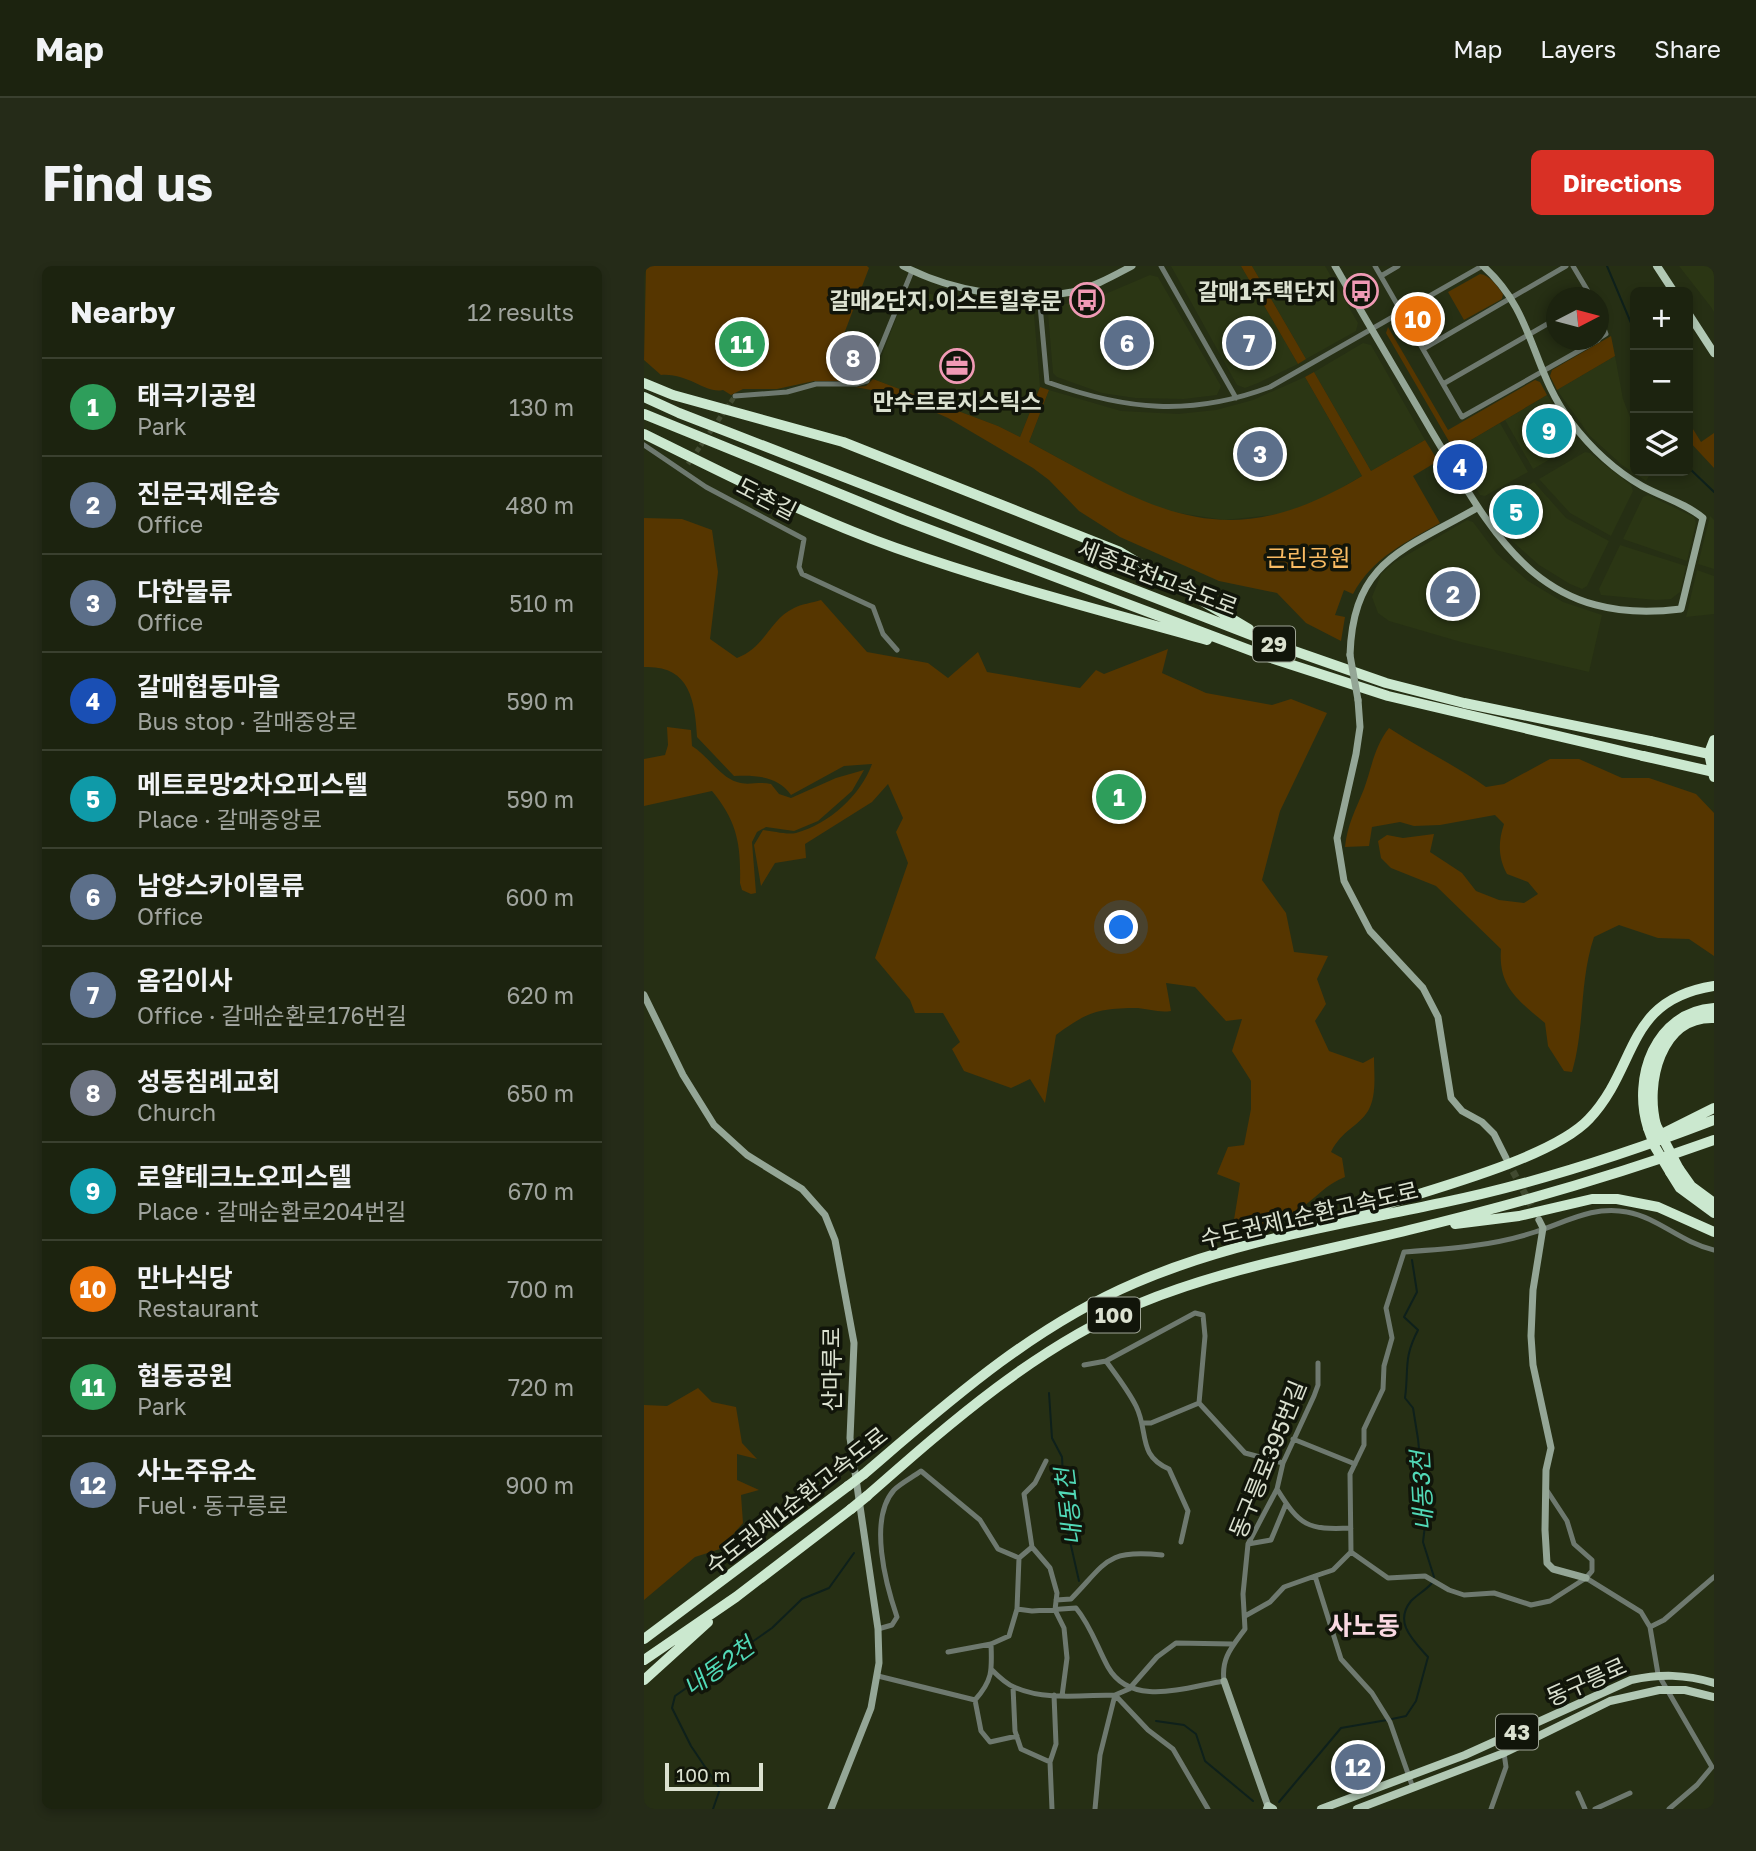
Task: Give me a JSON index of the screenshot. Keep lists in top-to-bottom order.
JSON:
{
  "streets": {
    "highway": [
      "세종포천고속도로",
      "29",
      "수도권제1순환고속도로",
      "100"
    ],
    "main road": ["동구릉로", "43"],
    "street": ["도촌길", "산마루로", "동구릉로395번길"]
  },
  "districts": ["사노동"],
  "water": ["내동3천", "내동1천", "내동2천"],
  "parks": ["근린공원"],
  "places": {
    "bus stop": ["갈매1주택단지", "갈매2단지.이스트힐후문"],
    "office": ["만수르로지스틱스"]
  },
  "scale_bar": "100 m",
  "north": "right",
  "page": {
    "header": "Map",
    "nav": ["Map", "Layers", "Share"],
    "buttons": "Directions",
    "title": "Find us",
    "heading": ["Nearby", "12 results"],
    "map_buttons": ["+", "−"],
    "pins": [
      "10",
      "6",
      "7",
      "11",
      "8",
      "9",
      "3",
      "4",
      "5",
      "2",
      "1",
      "12"
    ],
    "list": [
      {
        "mark": "1",
        "name": "태극기공원",
        "note": "Park",
        "value": "130 m"
      },
      {
        "mark": "2",
        "name": "진문국제운송",
        "note": "Office",
        "value": "480 m"
      },
      {
        "mark": "3",
        "name": "다한물류",
        "note": "Office",
        "value": "510 m"
      },
      {
        "mark": "4",
        "name": "갈매협동마을",
        "note": "Bus stop · 갈매중앙로",
        "value": "590 m"
      },
      {
        "mark": "5",
        "name": "메트로망2차오피스텔",
        "note": "Place · 갈매중앙로",
        "value": "590 m"
      },
      {
        "mark": "6",
        "name": "남양스카이물류",
        "note": "Office",
        "value": "600 m"
      },
      {
        "mark": "7",
        "name": "옴김이사",
        "note": "Office · 갈매순환로176번길",
        "value": "620 m"
      },
      {
        "mark": "8",
        "name": "성동침례교회",
        "note": "Church",
        "value": "650 m"
      },
      {
        "mark": "9",
        "name": "로얄테크노오피스텔",
        "note": "Place · 갈매순환로204번길",
        "value": "670 m"
      },
      {
        "mark": "10",
        "name": "만나식당",
        "note": "Restaurant",
        "value": "700 m"
      },
      {
        "mark": "11",
        "name": "협동공원",
        "note": "Park",
        "value": "720 m"
      },
      {
        "mark": "12",
        "name": "사노주유소",
        "note": "Fuel · 동구릉로",
        "value": "900 m"
      }
    ],
    "scale": "100 m"
  }
}
